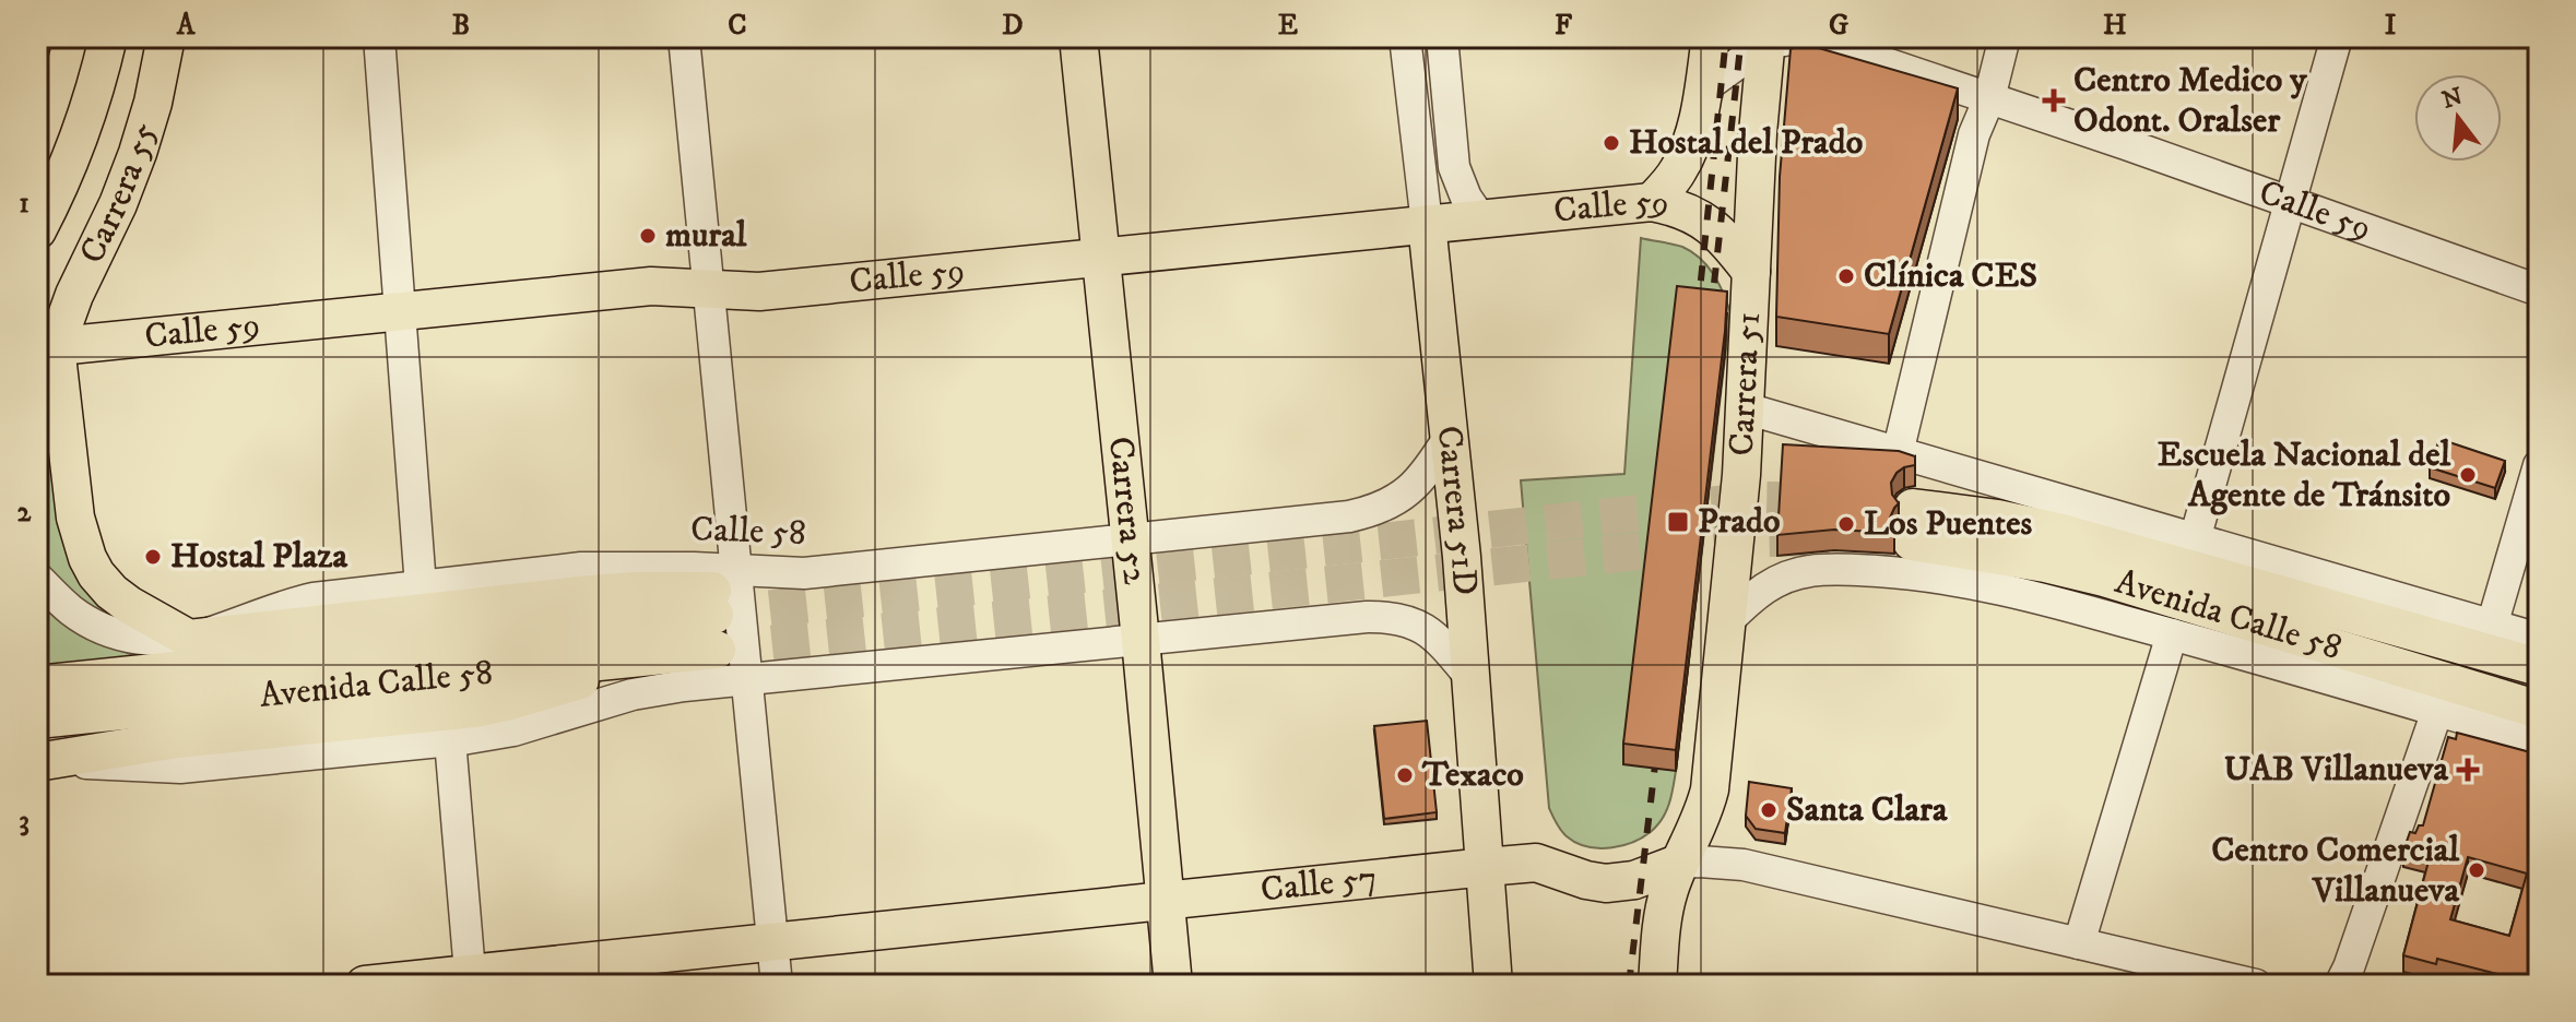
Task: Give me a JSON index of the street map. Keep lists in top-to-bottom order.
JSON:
{
  "streets": {
    "main road": [
      "Carrera 55",
      "Calle 59",
      "Carrera 51",
      "Carrera 51D",
      "Carrera 52",
      "Avenida Calle 58",
      "Calle 57"
    ],
    "street": ["Calle 58"]
  },
  "crossings": [
    ["Carrera 55", "Calle 59"],
    ["Calle 59", "Carrera 51"],
    ["Calle 59", "Carrera 51D"],
    ["Calle 59", "Carrera 52"],
    ["Carrera 51", "Calle 57"],
    ["Carrera 51D", "Calle 58"],
    ["Carrera 51D", "Calle 57"],
    ["Carrera 52", "Calle 58"],
    ["Carrera 52", "Calle 57"],
    ["Calle 58", "Avenida Calle 58"]
  ],
  "places": {
    "health": ["Centro Medico y Odont. Oralser", "UAB Villanueva"],
    "other": [
      "Hostal del Prado",
      "mural",
      "Clínica CES",
      "Escuela Nacional del Agente de Tránsito",
      "Los Puentes",
      "Hostal Plaza",
      "Texaco",
      "Santa Clara",
      "Centro Comercial Villanueva"
    ],
    "transit": ["Prado"]
  },
  "north": "top",
  "grid": {
    "columns": [
      "A",
      "B",
      "C",
      "D",
      "E",
      "F",
      "G",
      "H",
      "I"
    ],
    "rows": ["1", "2", "3"]
  }
}
